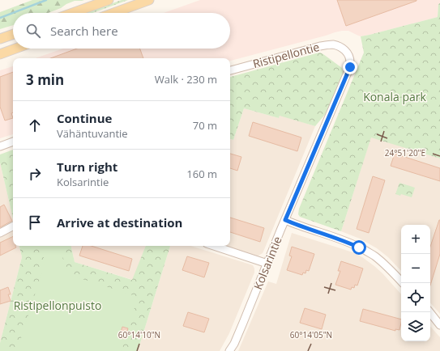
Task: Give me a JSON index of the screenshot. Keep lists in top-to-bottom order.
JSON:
{
  "streets": {
    "street": ["Ristipellontie", "Kolsarintie"]
  },
  "crossings": [
    ["Ristipellontie", "Kolsarintie"]
  ],
  "parks": ["Konala park", "Ristipellonpuisto"],
  "page": {
    "search": "Search here",
    "heading": ["3 min", "Walk · 230 m"],
    "list": [
      ["Continue", "Vähäntuvantie", "70 m"],
      ["Turn right", "Kolsarintie", "160 m"],
      "Arrive at destination"
    ],
    "map_buttons": ["+", "−"]
  },
  "coordinates": ["24°51'20\"E", "60°14'10\"N", "60°14'05\"N"]
}
